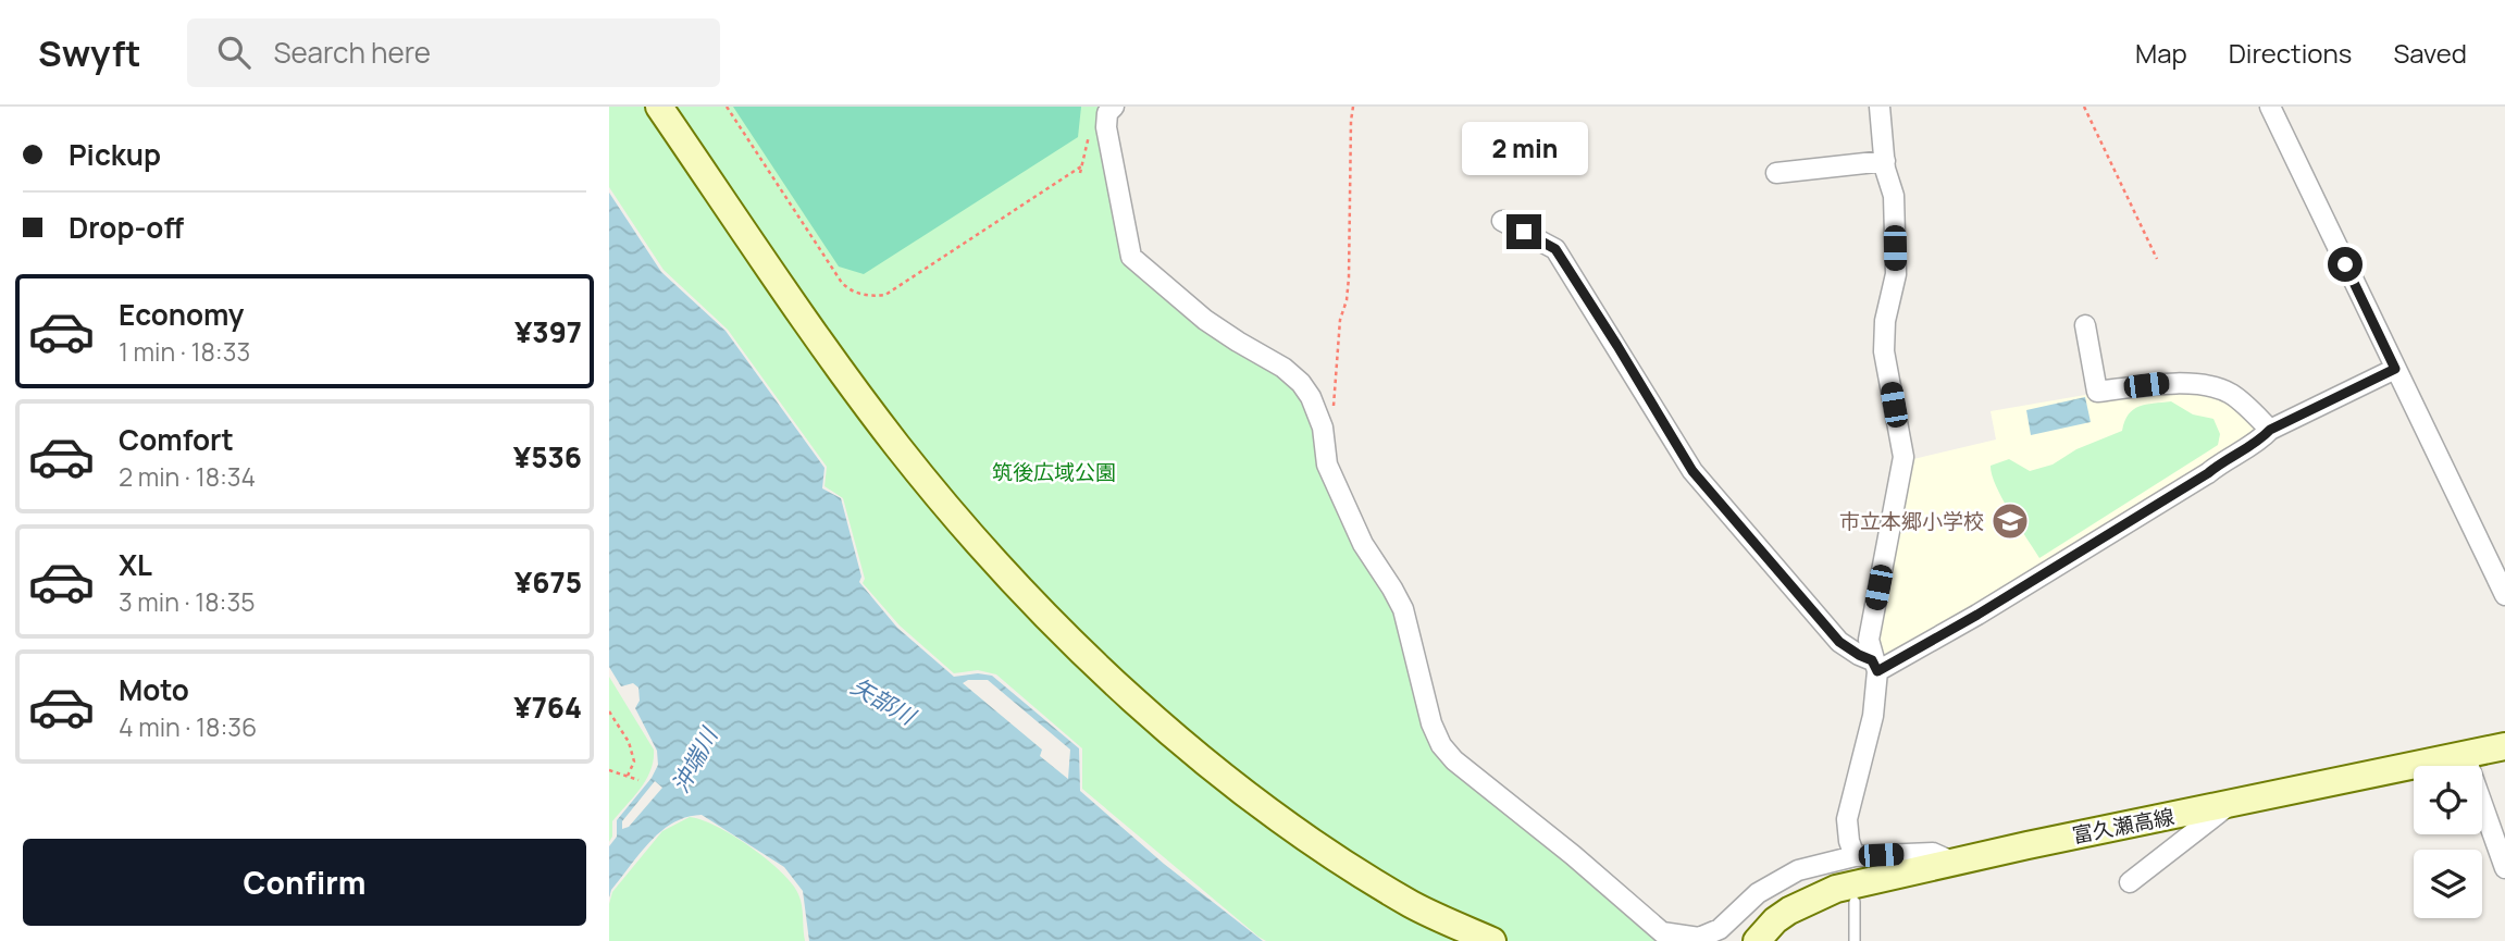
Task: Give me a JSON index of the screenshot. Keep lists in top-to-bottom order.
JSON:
{
  "streets": {
    "street": ["富久瀬高線"]
  },
  "water": ["矢部川", "沖端川"],
  "parks": ["筑後広域公園"],
  "places": {
    "school or university": ["市立本郷小学校"]
  },
  "page": {
    "header": "Swyft",
    "search": "Search here",
    "nav": ["Map", "Directions", "Saved"],
    "banner": ["Pickup", "Drop-off"],
    "bubble": "2 min",
    "list": [
      {
        "name": "Economy",
        "note": "1 min · 18:33",
        "value": "¥397"
      },
      {
        "name": "Comfort",
        "note": "2 min · 18:34",
        "value": "¥536"
      },
      {
        "name": "XL",
        "note": "3 min · 18:35",
        "value": "¥675"
      },
      {
        "name": "Moto",
        "note": "4 min · 18:36",
        "value": "¥764"
      }
    ],
    "buttons": "Confirm"
  }
}
